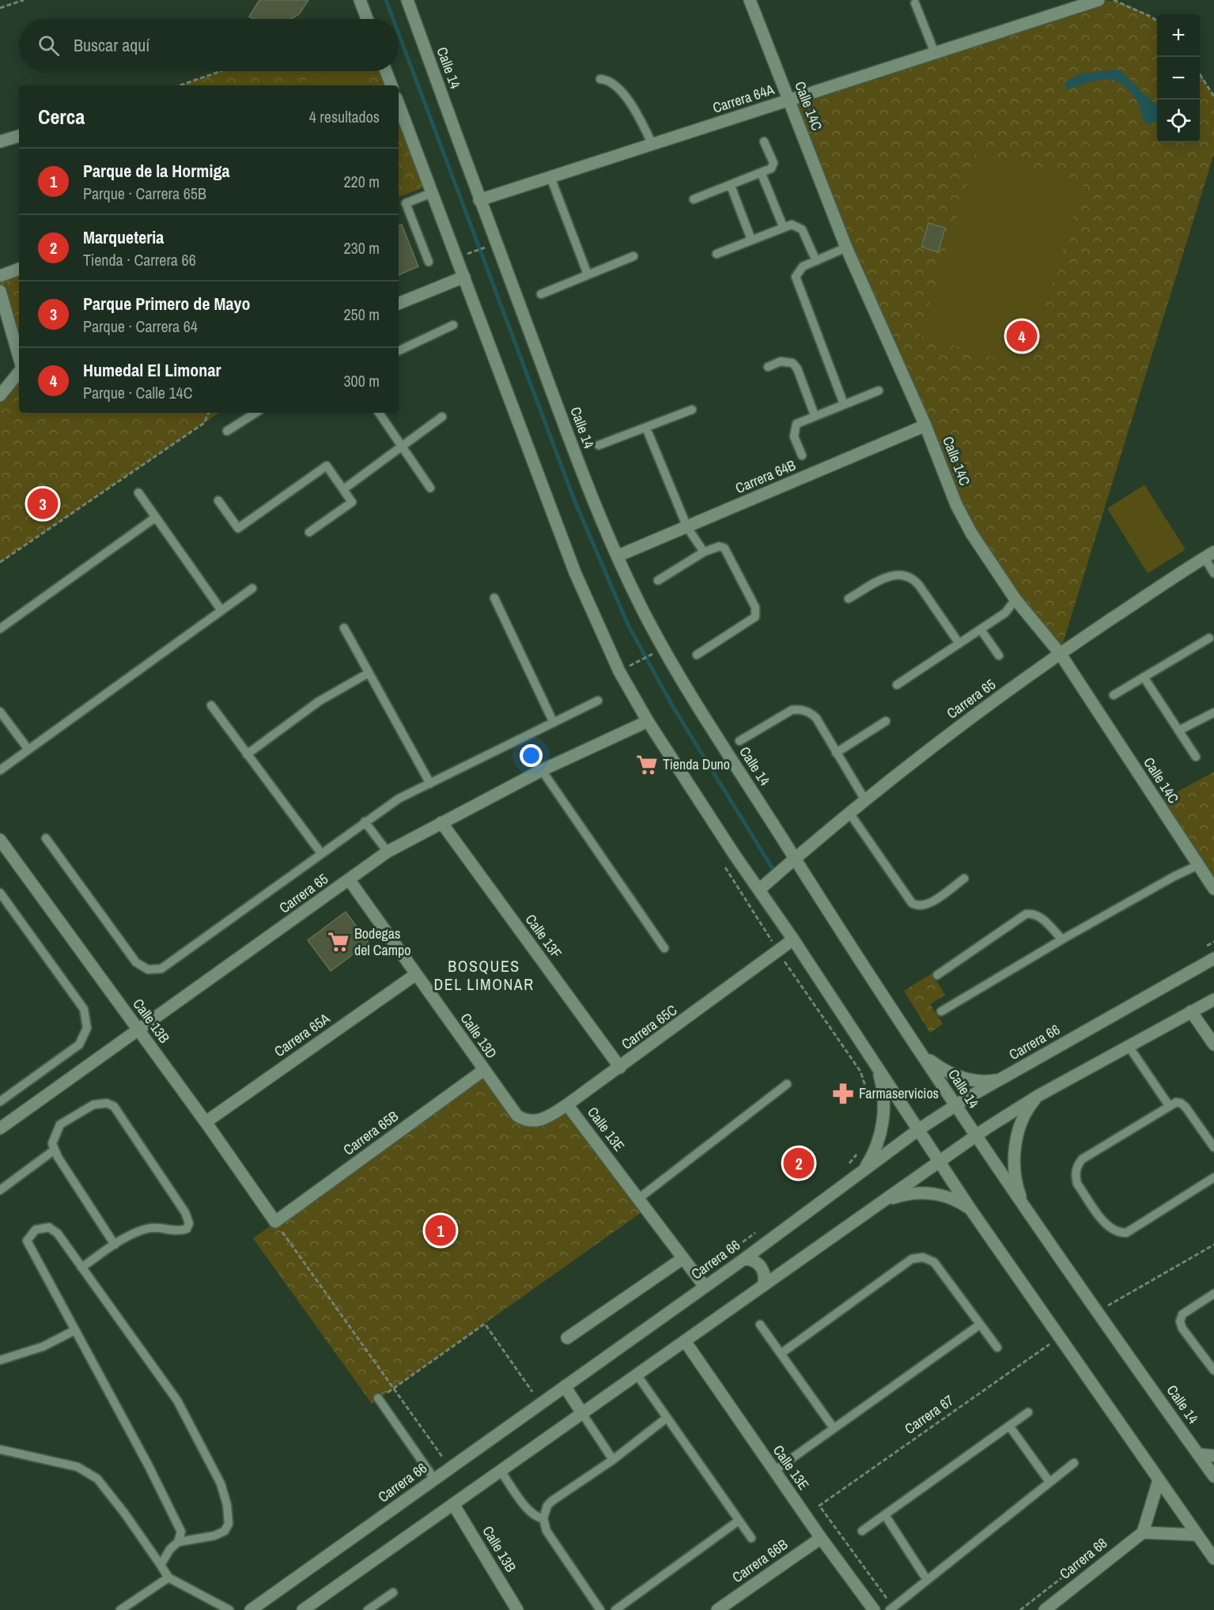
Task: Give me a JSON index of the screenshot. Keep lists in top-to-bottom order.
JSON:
{
  "streets": {
    "street": [
      "Calle 14",
      "Carrera 64A",
      "Calle 14C",
      "Carrera 64B",
      "Carrera 65",
      "Calle 13F",
      "Calle 13B",
      "Carrera 65C",
      "Carrera 65A",
      "Calle 13D",
      "Carrera 66",
      "Calle 13E",
      "Carrera 65B",
      "Carrera 68",
      "Carrera 66B"
    ],
    "path": ["Carrera 67"]
  },
  "crossings": [
    ["Calle 14", "Carrera 64A"],
    ["Calle 14", "Carrera 64B"],
    ["Calle 14", "Carrera 65"],
    ["Calle 14", "Carrera 66"],
    ["Carrera 64A", "Calle 14C"],
    ["Calle 14C", "Carrera 64B"],
    ["Calle 14C", "Carrera 65"],
    ["Carrera 65", "Calle 13F"],
    ["Carrera 65", "Calle 13B"],
    ["Carrera 65", "Calle 13D"],
    ["Calle 13F", "Carrera 65C"],
    ["Calle 13B", "Carrera 65A"],
    ["Calle 13B", "Carrera 65B"],
    ["Carrera 65C", "Calle 13D"],
    ["Carrera 65C", "Calle 13E"],
    ["Carrera 65A", "Calle 13D"],
    ["Calle 13D", "Carrera 65B"],
    ["Carrera 66", "Calle 13E"],
    ["Calle 13E", "Carrera 66B"]
  ],
  "districts": ["BOSQUES DEL LIMONAR"],
  "places": {
    "supermarket": ["Tienda Duno", "Bodegas del Campo"],
    "pharmacy": ["Farmaservicios"]
  },
  "page": {
    "map_buttons": ["+", "−"],
    "search": "Buscar aquí",
    "heading": ["Cerca", "4 resultados"],
    "list": [
      {
        "mark": "1",
        "name": "Parque de la Hormiga",
        "note": "Parque · Carrera 65B",
        "value": "220 m"
      },
      {
        "mark": "2",
        "name": "Marqueteria",
        "note": "Tienda · Carrera 66",
        "value": "230 m"
      },
      {
        "mark": "3",
        "name": "Parque Primero de Mayo",
        "note": "Parque · Carrera 64",
        "value": "250 m"
      },
      {
        "mark": "4",
        "name": "Humedal El Limonar",
        "note": "Parque · Calle 14C",
        "value": "300 m"
      }
    ],
    "pins": [
      "4",
      "3",
      "2",
      "1"
    ]
  }
}
